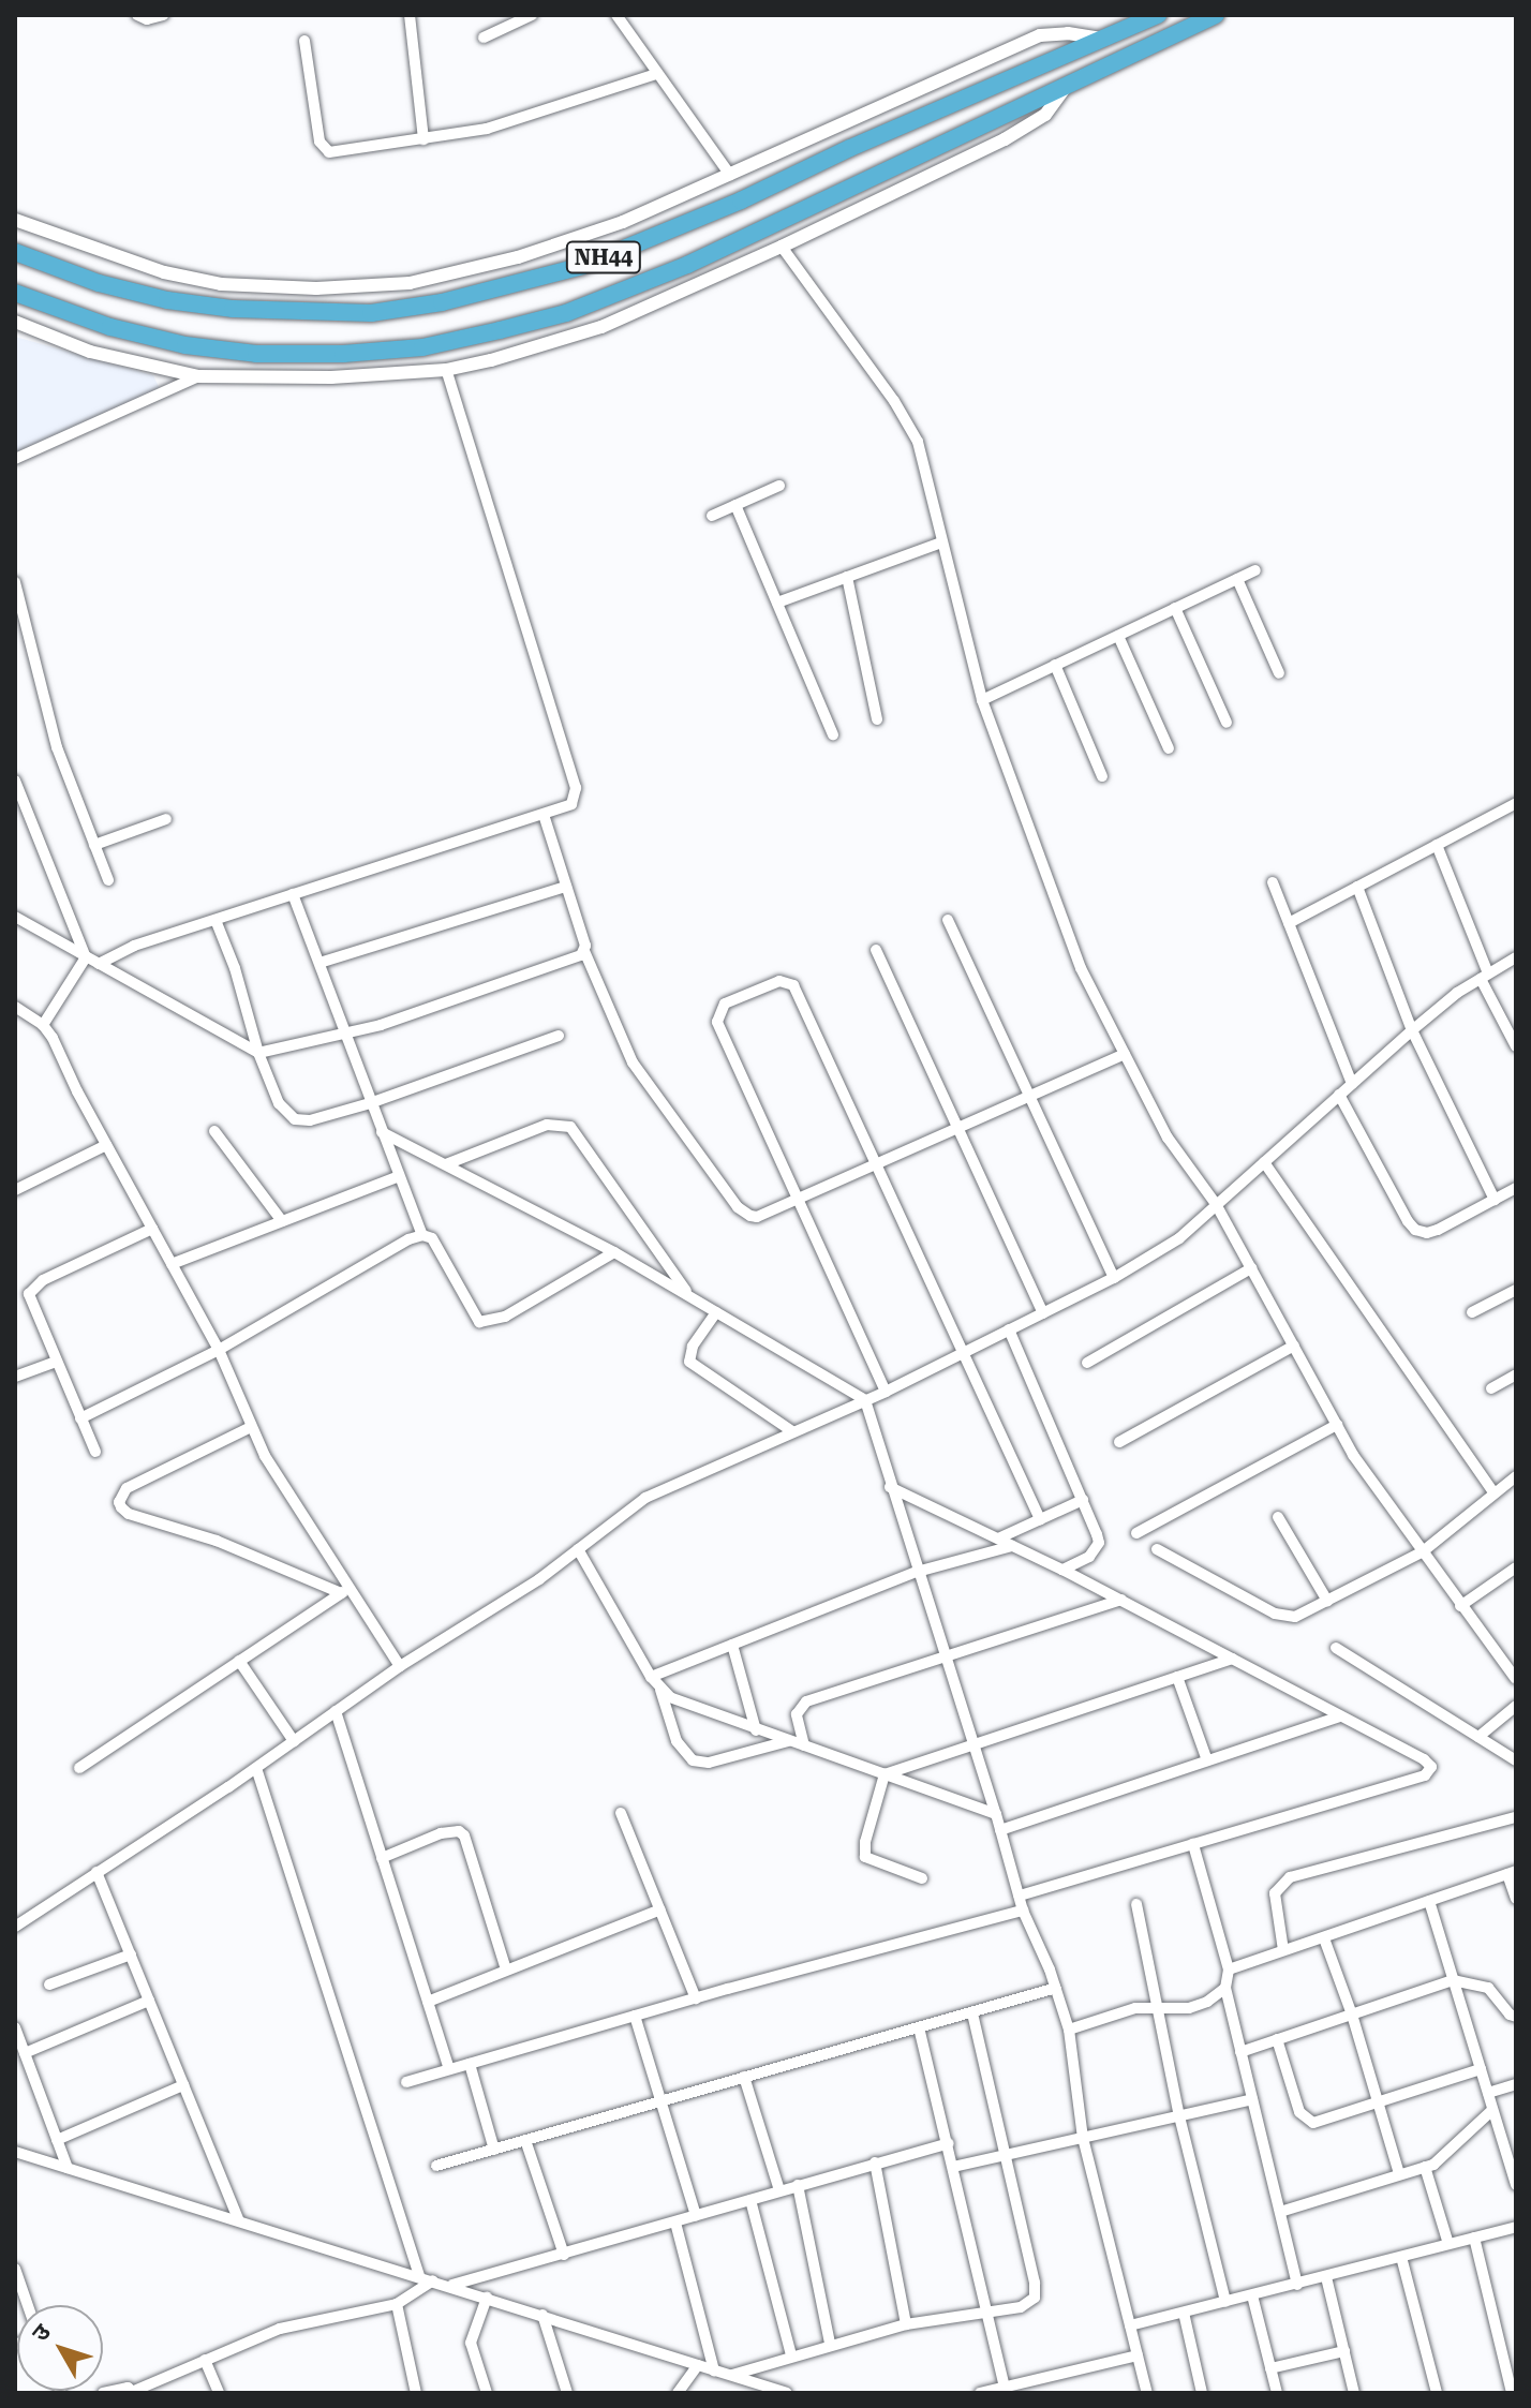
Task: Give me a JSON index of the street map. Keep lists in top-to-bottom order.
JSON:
{
  "streets": {
    "highway": ["NH44"]
  },
  "north": "top left"
}
